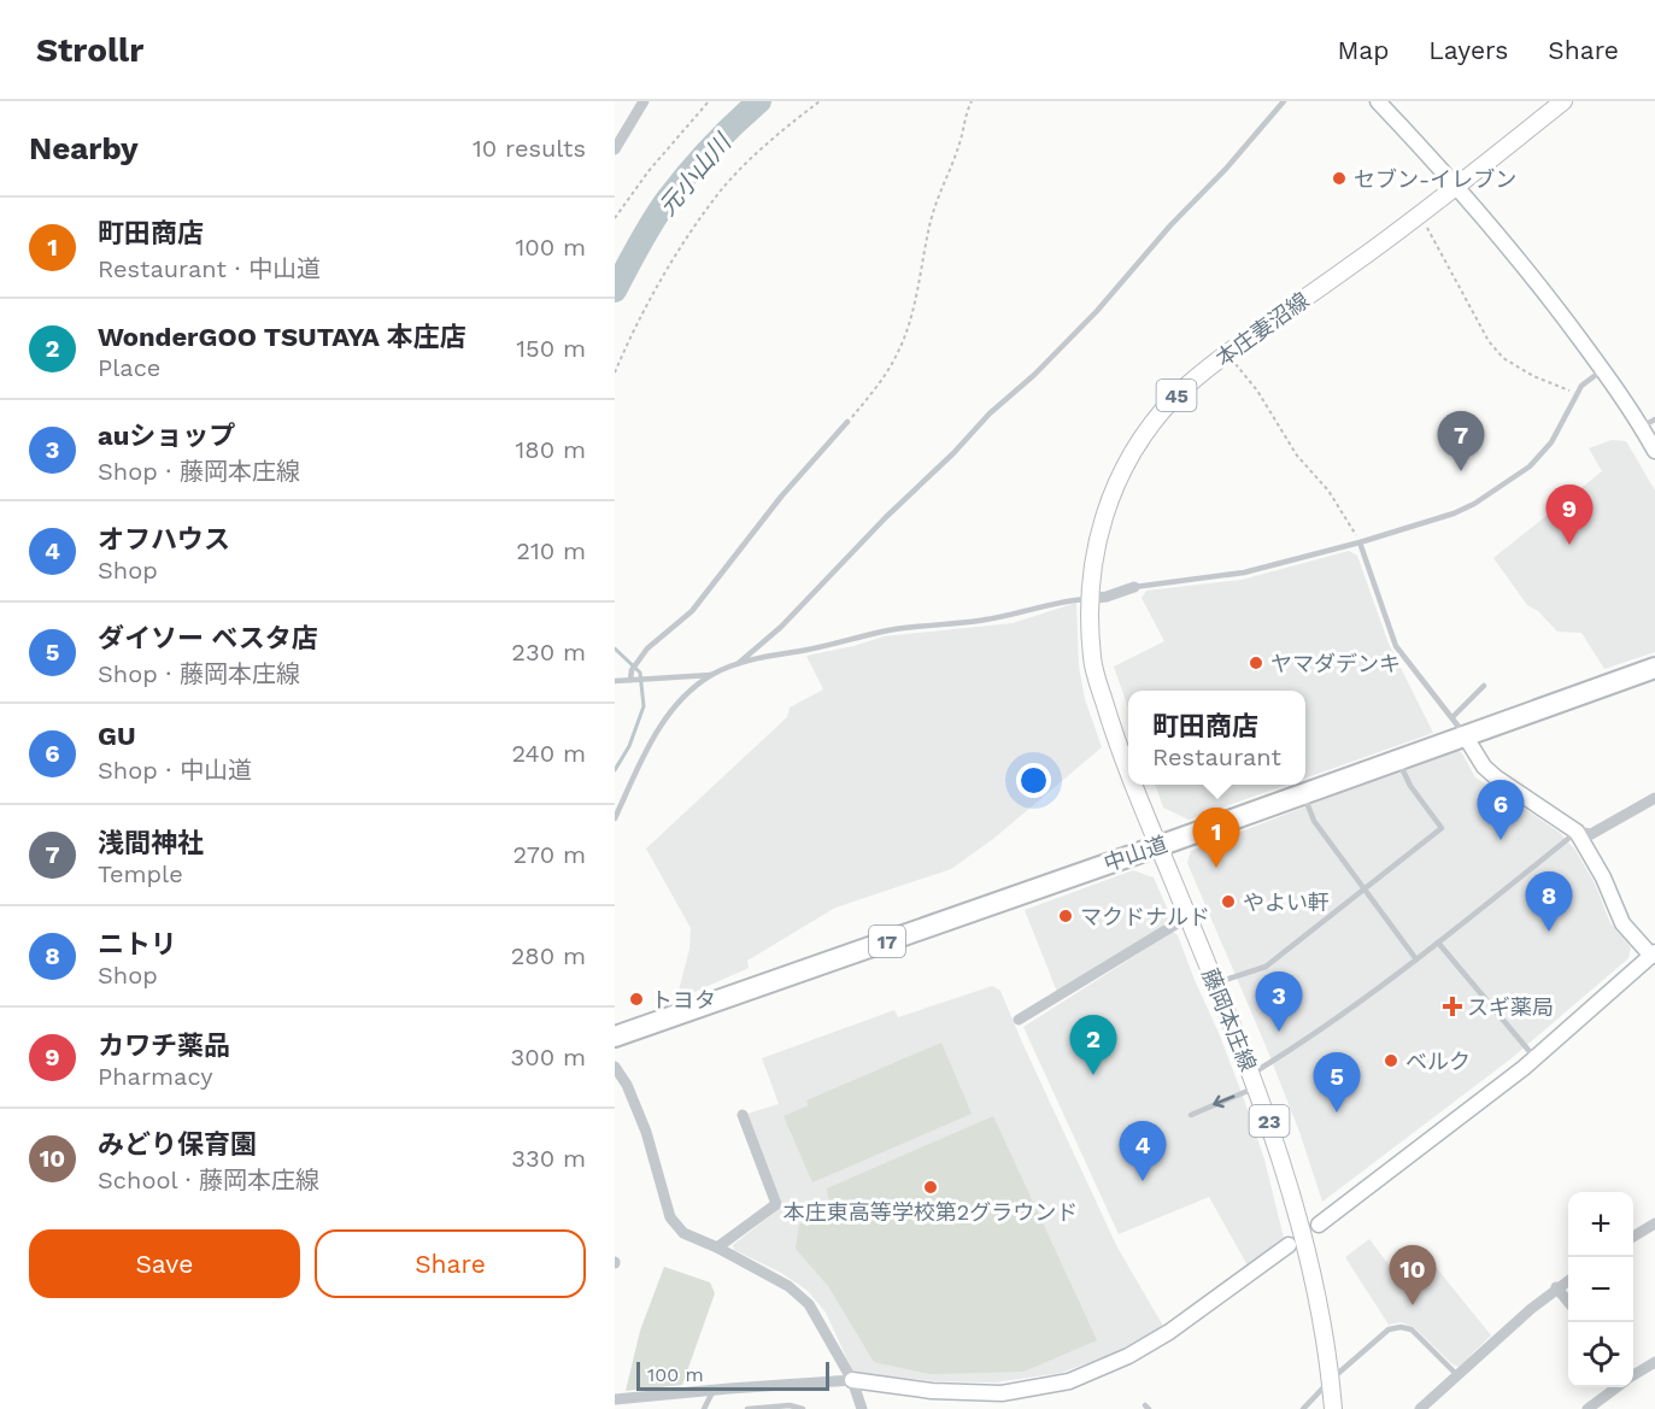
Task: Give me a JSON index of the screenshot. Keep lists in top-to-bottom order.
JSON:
{
  "streets": {
    "highway": ["中山道", "17"],
    "main road": [
      "本庄妻沼線",
      "45",
      "藤岡本庄線",
      "23"
    ]
  },
  "crossings": [
    ["本庄妻沼線", "中山道"],
    ["本庄妻沼線", "藤岡本庄線"],
    ["中山道", "藤岡本庄線"]
  ],
  "water": ["元小山川"],
  "places": {
    "other": [
      "セブン-イレブン",
      "ヤマダデンキ",
      "やよい軒",
      "マクドナルド",
      "トヨタ",
      "ベルク",
      "本庄東高等学校第2グラウンド"
    ],
    "health": ["スギ薬局"]
  },
  "scale_bar": "100 m",
  "page": {
    "header": "Strollr",
    "nav": ["Map", "Layers", "Share"],
    "heading": ["Nearby", "10 results"],
    "list": [
      {
        "mark": "1",
        "name": "町田商店",
        "note": "Restaurant · 中山道",
        "value": "100 m"
      },
      {
        "mark": "2",
        "name": "WonderGOO TSUTAYA 本庄店",
        "note": "Place",
        "value": "150 m"
      },
      {
        "mark": "3",
        "name": "auショップ",
        "note": "Shop · 藤岡本庄線",
        "value": "180 m"
      },
      {
        "mark": "4",
        "name": "オフハウス",
        "note": "Shop",
        "value": "210 m"
      },
      {
        "mark": "5",
        "name": "ダイソー ベスタ店",
        "note": "Shop · 藤岡本庄線",
        "value": "230 m"
      },
      {
        "mark": "6",
        "name": "GU",
        "note": "Shop · 中山道",
        "value": "240 m"
      },
      {
        "mark": "7",
        "name": "浅間神社",
        "note": "Temple",
        "value": "270 m"
      },
      {
        "mark": "8",
        "name": "ニトリ",
        "note": "Shop",
        "value": "280 m"
      },
      {
        "mark": "9",
        "name": "カワチ薬品",
        "note": "Pharmacy",
        "value": "300 m"
      },
      {
        "mark": "10",
        "name": "みどり保育園",
        "note": "School · 藤岡本庄線",
        "value": "330 m"
      }
    ],
    "pins": [
      "7",
      "9",
      "6",
      "1",
      "8",
      "3",
      "2",
      "5",
      "4",
      "10"
    ],
    "popup": ["町田商店", "Restaurant"],
    "map_buttons": ["+", "−"],
    "buttons": ["Save", "Share"],
    "scale": "100 m"
  }
}
